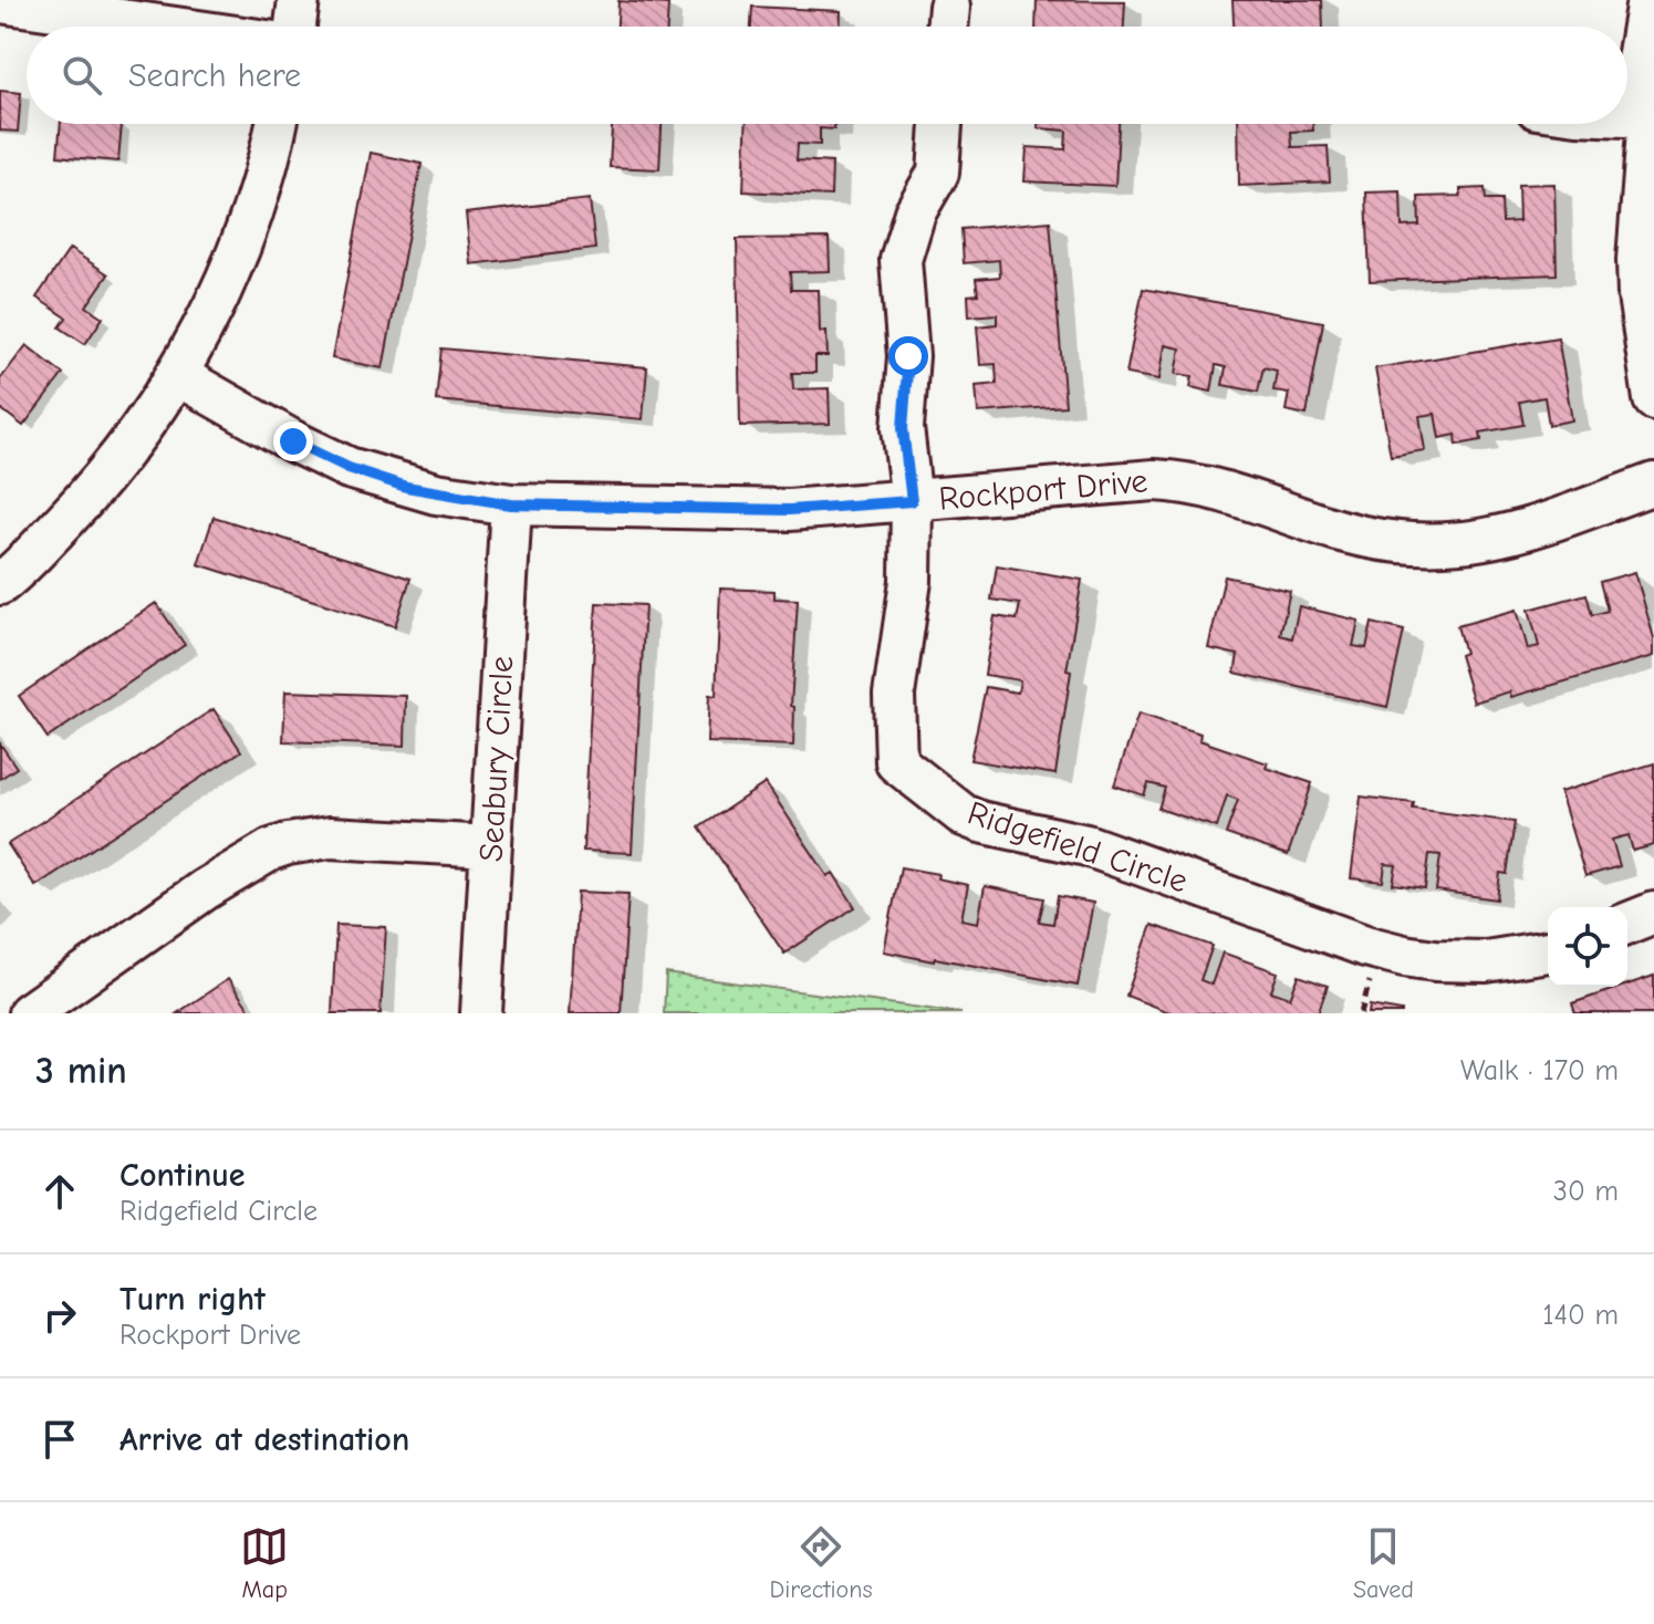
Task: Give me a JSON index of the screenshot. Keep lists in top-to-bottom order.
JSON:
{
  "streets": {
    "street": ["Rockport Drive", "Seabury Circle", "Ridgefield Circle"]
  },
  "crossings": [
    ["Rockport Drive", "Seabury Circle"],
    ["Rockport Drive", "Ridgefield Circle"]
  ],
  "page": {
    "search": "Search here",
    "heading": ["3 min", "Walk · 170 m"],
    "list": [
      ["Continue", "Ridgefield Circle", "30 m"],
      ["Turn right", "Rockport Drive", "140 m"],
      "Arrive at destination"
    ],
    "nav": ["Map", "Directions", "Saved"]
  }
}
